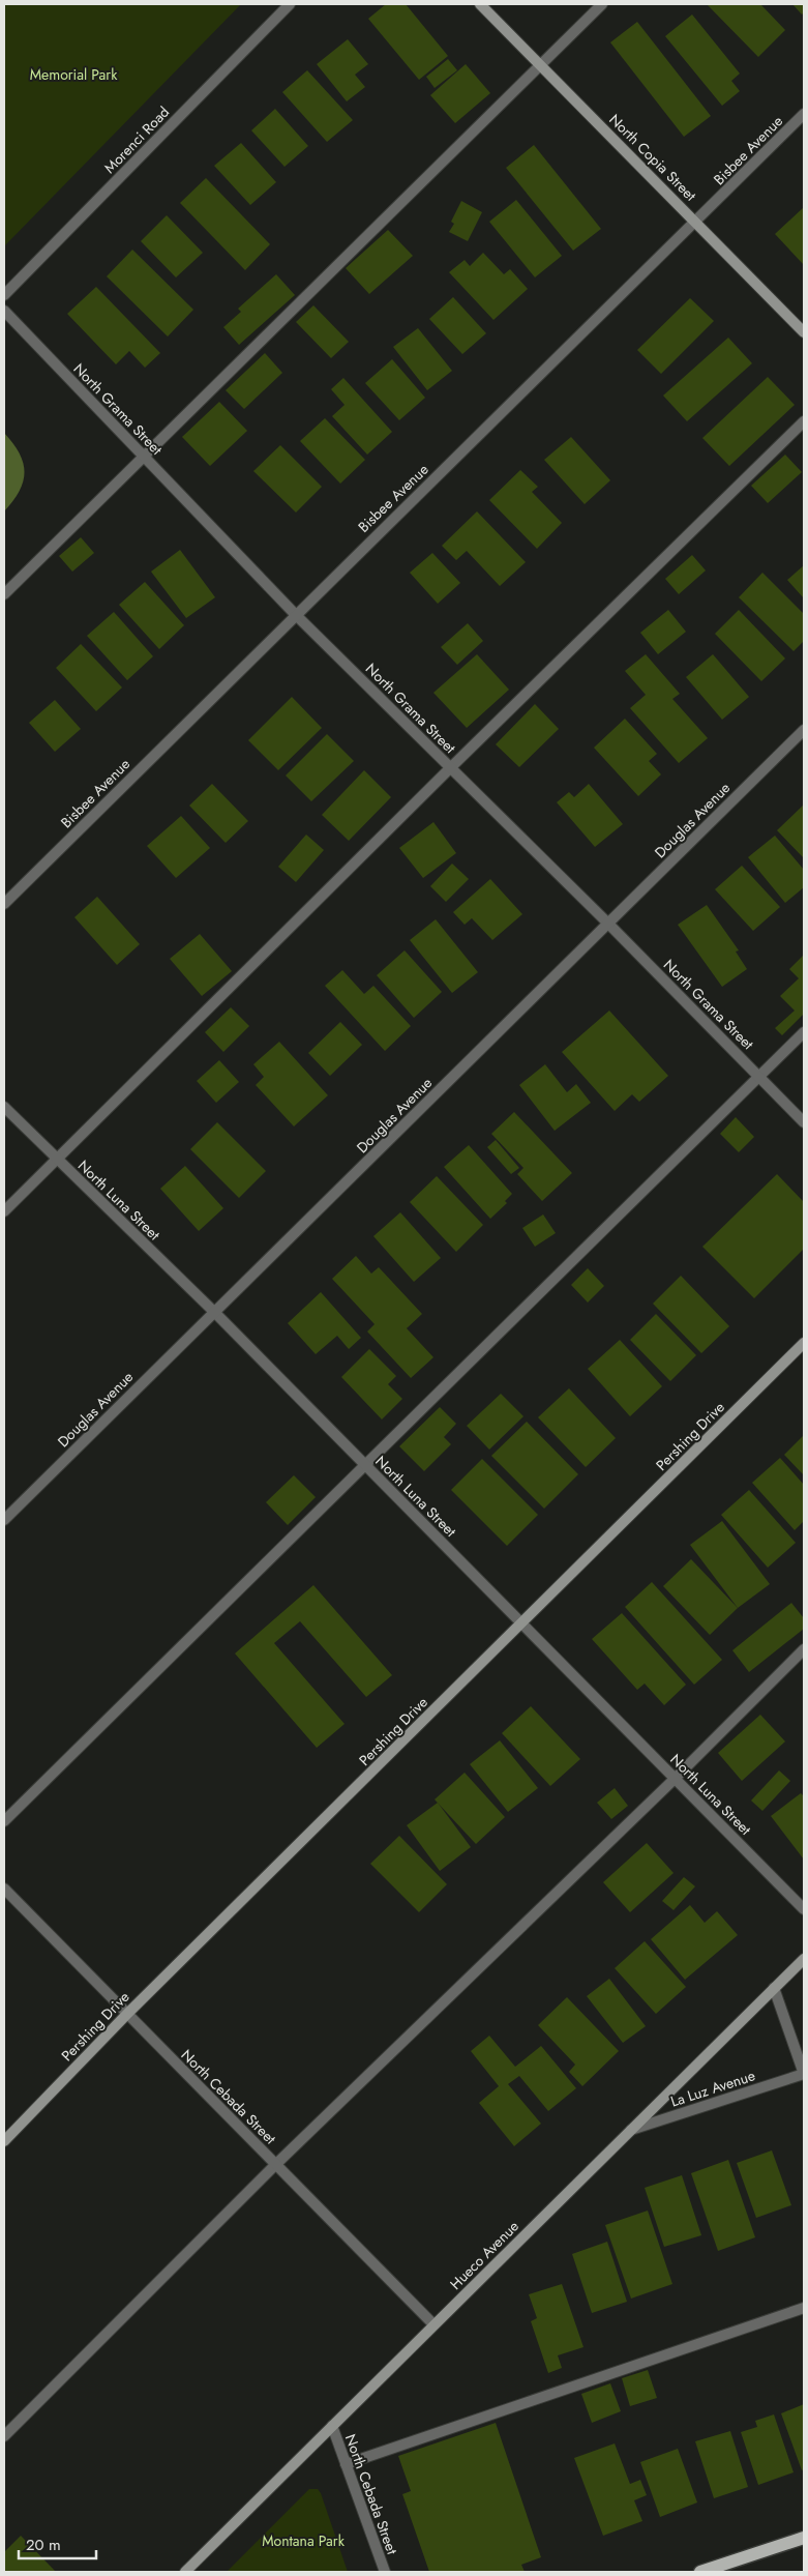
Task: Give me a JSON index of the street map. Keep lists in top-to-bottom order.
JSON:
{
  "streets": {
    "main road": ["North Copia Street", "Pershing Drive", "Hueco Avenue"],
    "street": [
      "Morenci Road",
      "Bisbee Avenue",
      "North Grama Street",
      "Douglas Avenue",
      "North Luna Street",
      "La Luz Avenue",
      "North Cebada Street"
    ]
  },
  "crossings": [
    ["Bisbee Avenue", "North Copia Street"],
    ["Bisbee Avenue", "North Grama Street"],
    ["North Grama Street", "Douglas Avenue"],
    ["Douglas Avenue", "North Luna Street"],
    ["North Luna Street", "Pershing Drive"],
    ["Pershing Drive", "North Cebada Street"],
    ["La Luz Avenue", "Hueco Avenue"],
    ["North Cebada Street", "Hueco Avenue"]
  ],
  "parks": ["Memorial Park", "Montana Park"],
  "scale_bar": "20 m"
}
